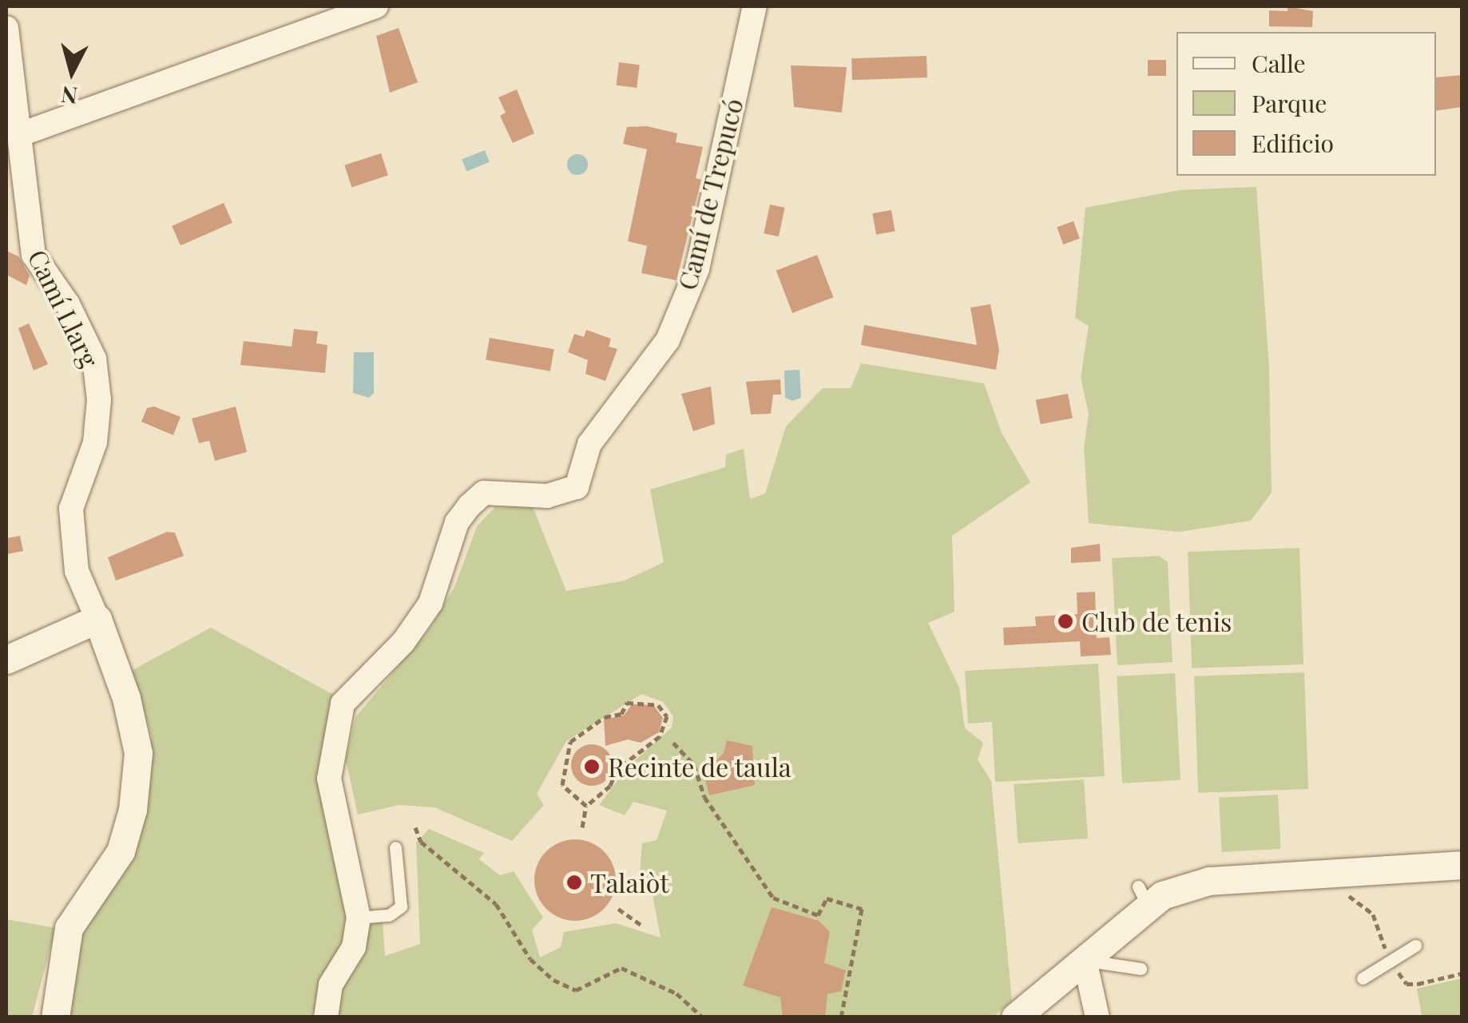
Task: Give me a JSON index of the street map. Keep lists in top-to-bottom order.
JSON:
{
  "streets": {
    "street": ["Camí de Trepucó", "Camí Llarg"]
  },
  "places": ["Club de tenis", "Recinte de taula", "Talaiòt"],
  "legend": ["Calle", "Parque", "Edificio"],
  "north": "bottom"
}
